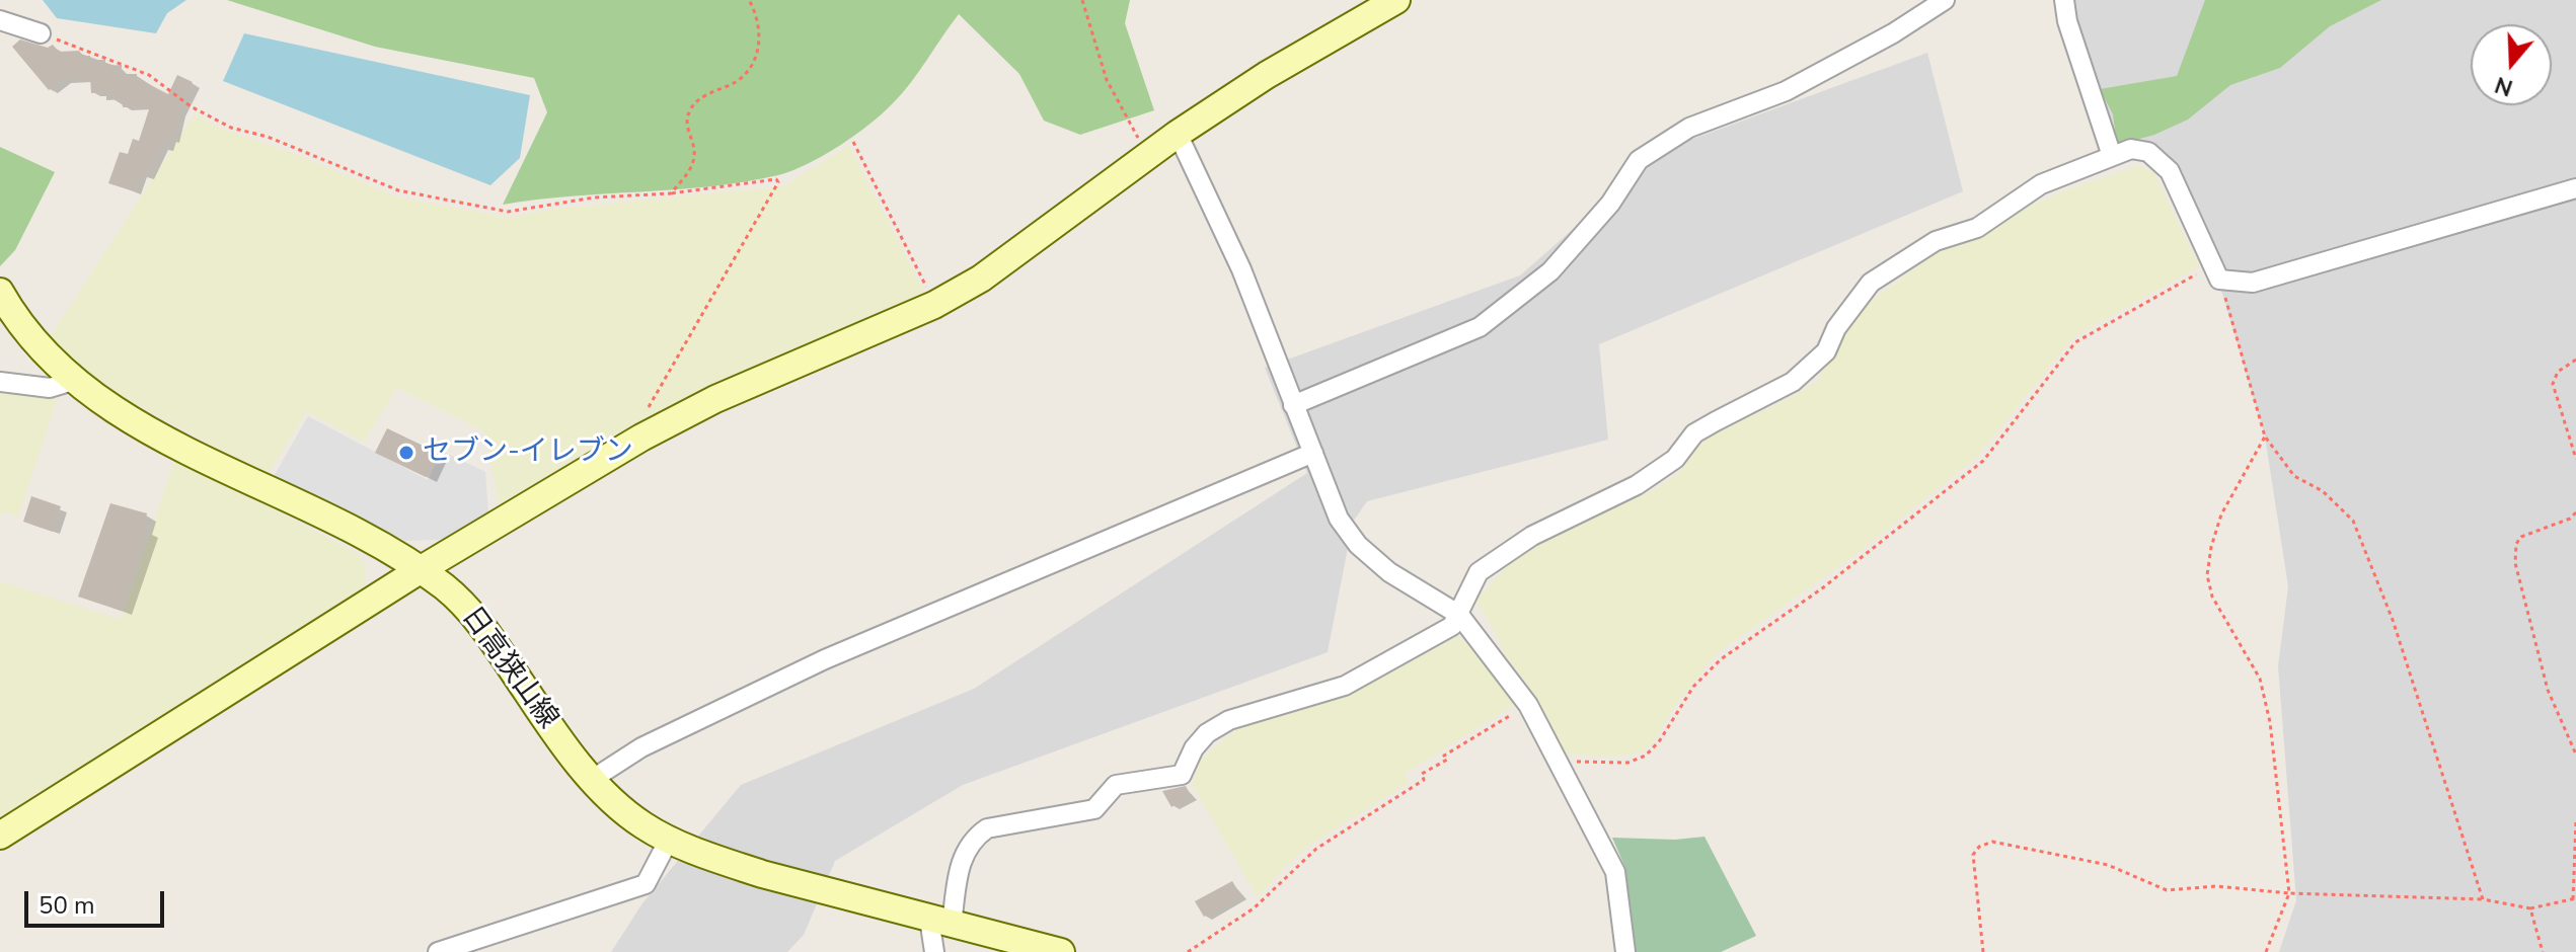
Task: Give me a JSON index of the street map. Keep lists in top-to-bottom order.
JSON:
{
  "streets": {
    "street": ["日高狭山線"]
  },
  "places": ["セブン-イレブン"],
  "scale_bar": "50 m",
  "north": "bottom"
}
